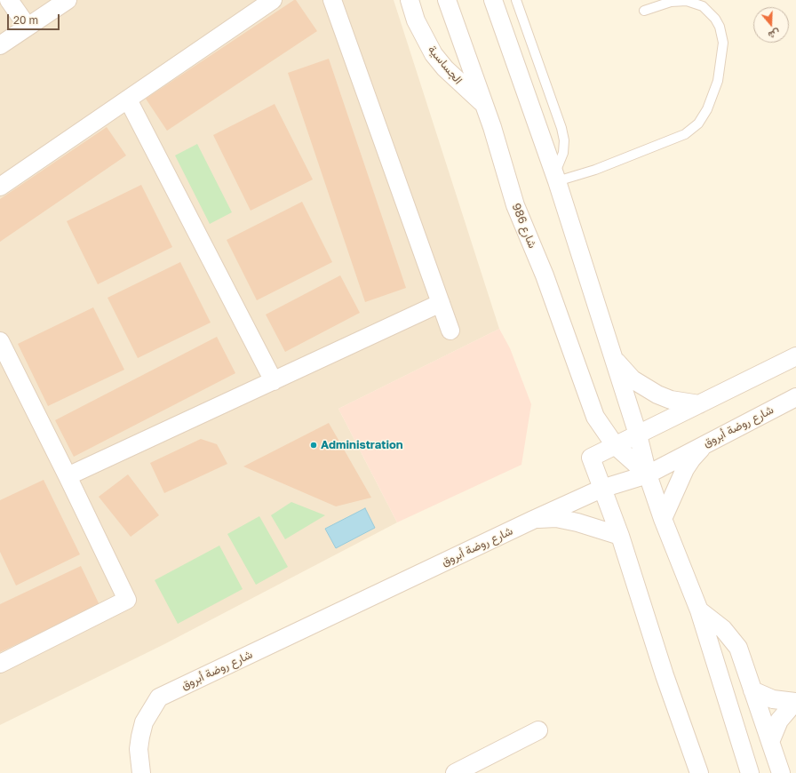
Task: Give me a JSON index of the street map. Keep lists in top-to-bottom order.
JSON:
{
  "streets": {
    "street": ["الجساسية", "شارع 986", "شارع روضة أبروق"]
  },
  "crossings": [
    ["الجساسية", "شارع 986"],
    ["شارع 986", "شارع روضة أبروق"]
  ],
  "places": ["Administration"],
  "scale_bar": "20 m",
  "north": "bottom"
}
